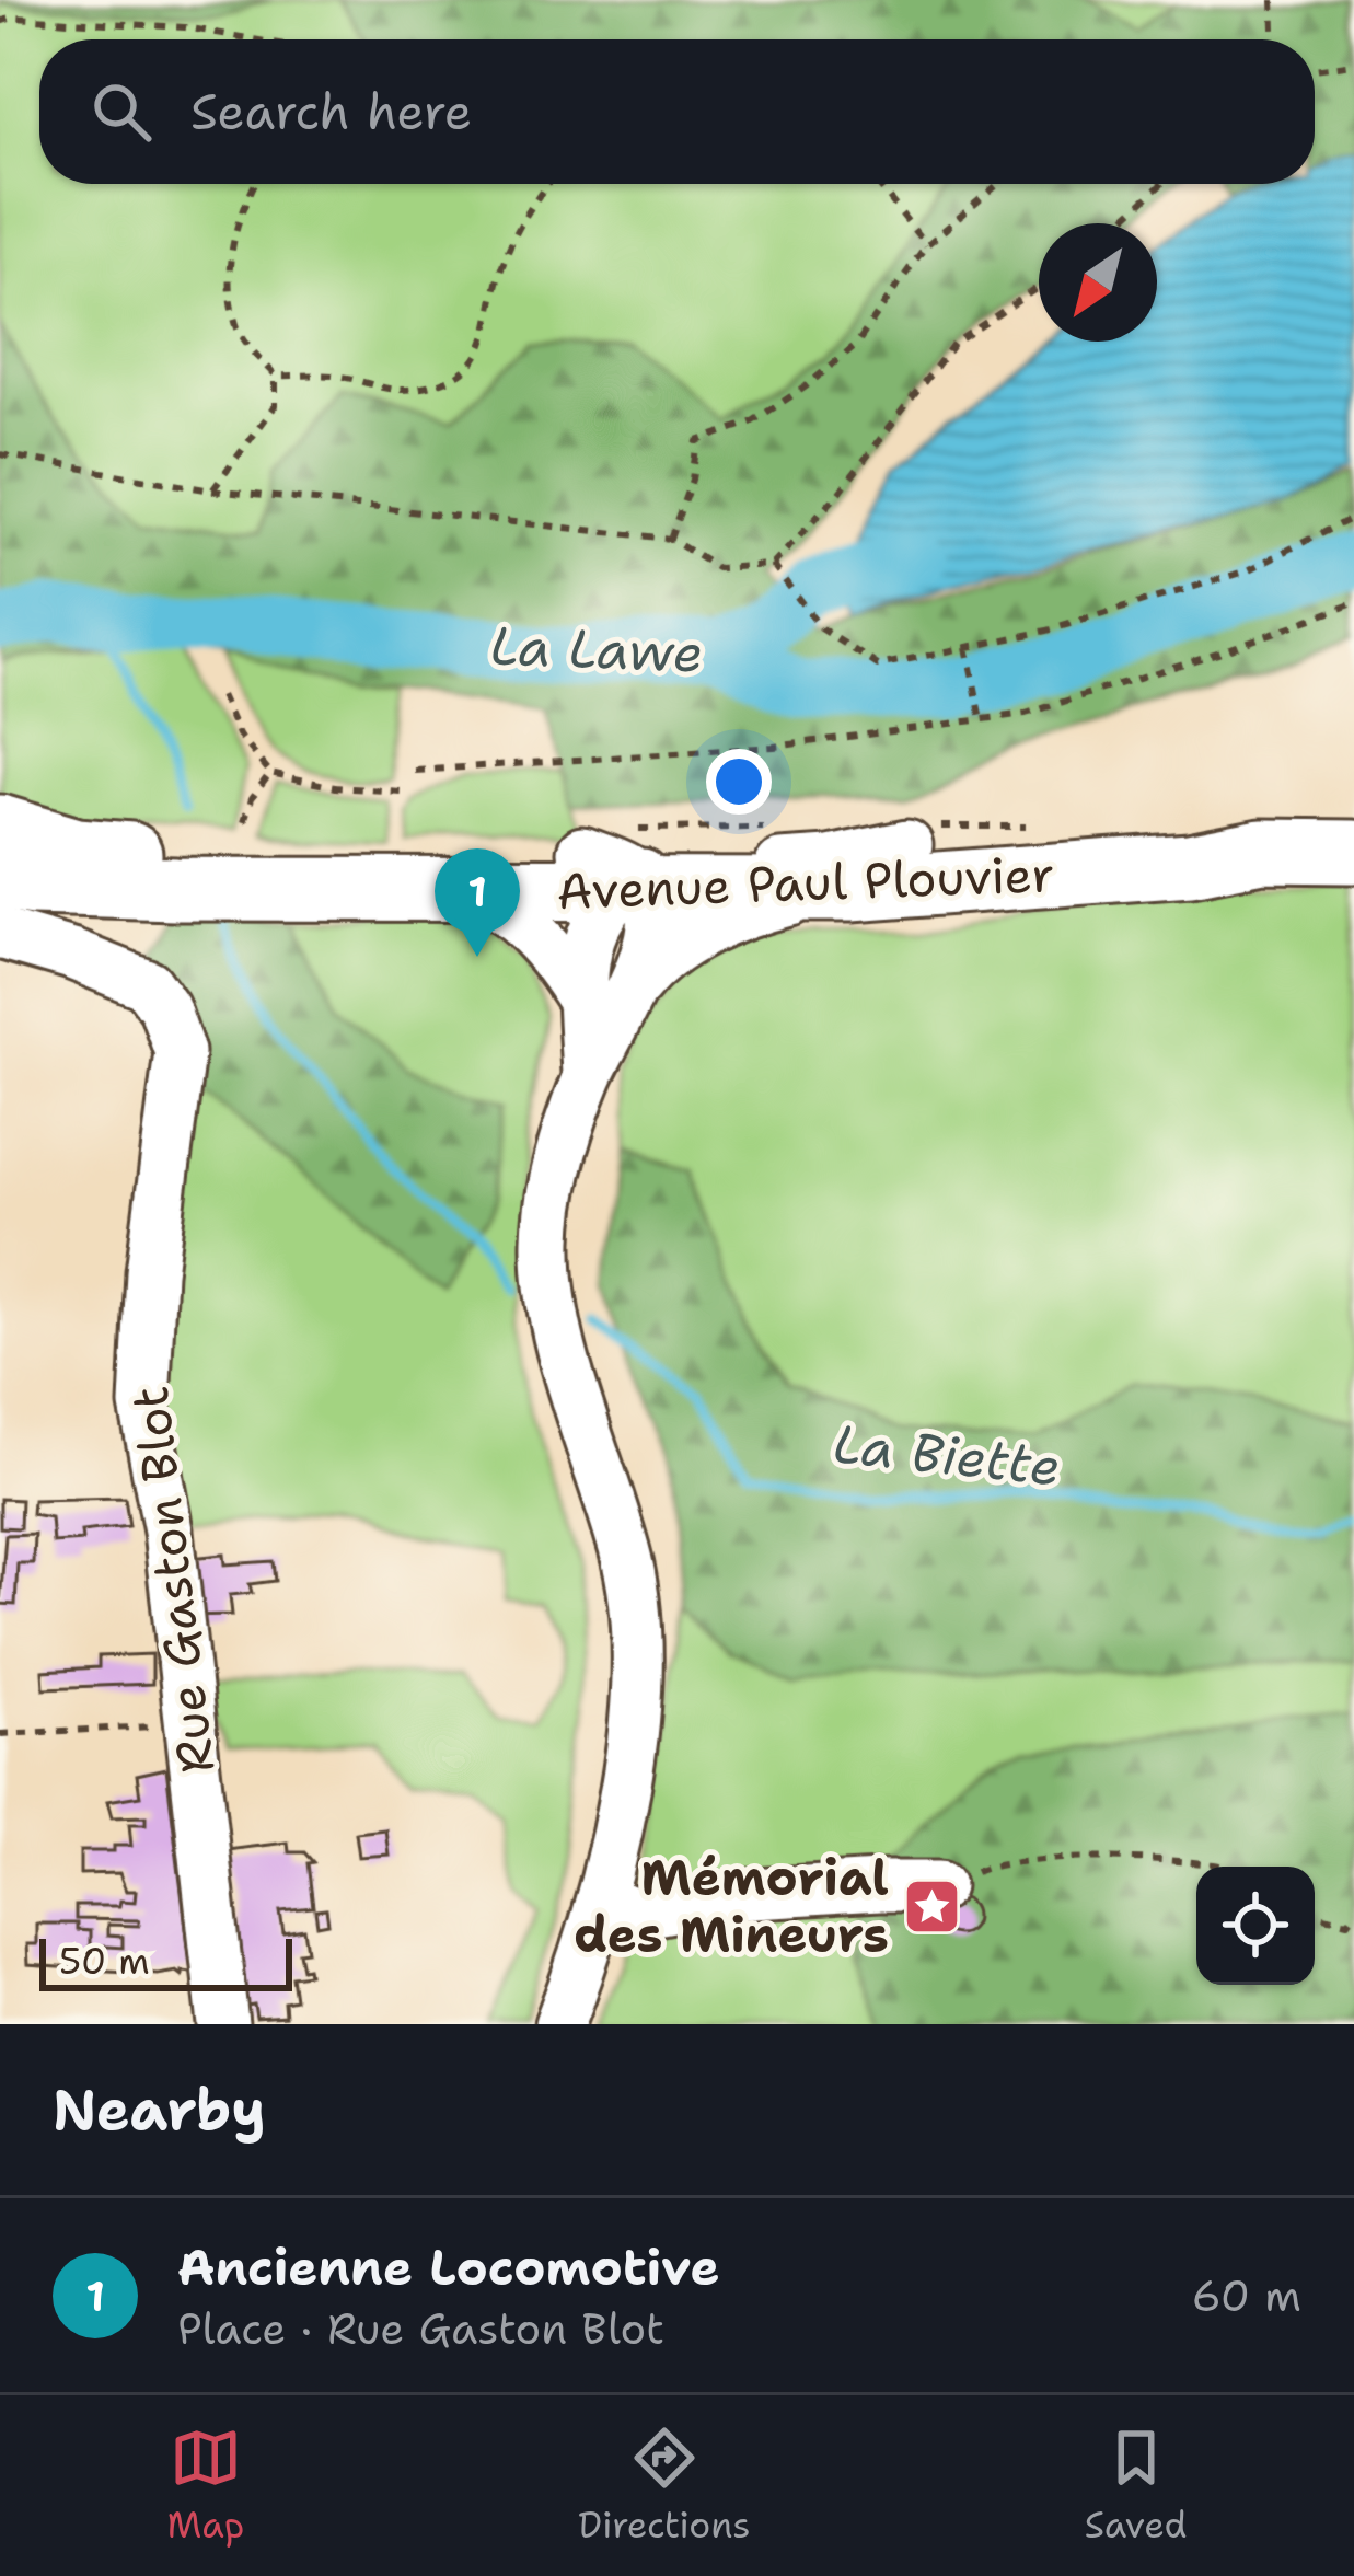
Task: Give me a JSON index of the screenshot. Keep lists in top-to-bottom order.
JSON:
{
  "streets": {
    "main road": ["Avenue Paul Plouvier"],
    "street": ["Rue Gaston Blot"]
  },
  "crossings": [
    ["Avenue Paul Plouvier", "Rue Gaston Blot"]
  ],
  "water": ["La Lawe", "La Biette"],
  "places": {
    "place": ["Mémorial des Mineurs"]
  },
  "scale_bar": "50 m",
  "north": "bottom left",
  "page": {
    "search": "Search here",
    "pins": "1",
    "scale": "50 m",
    "heading": "Nearby",
    "list": [
      {
        "mark": "1",
        "name": "Ancienne Locomotive",
        "note": "Place · Rue Gaston Blot",
        "value": "60 m"
      }
    ],
    "nav": ["Map", "Directions", "Saved"]
  }
}
